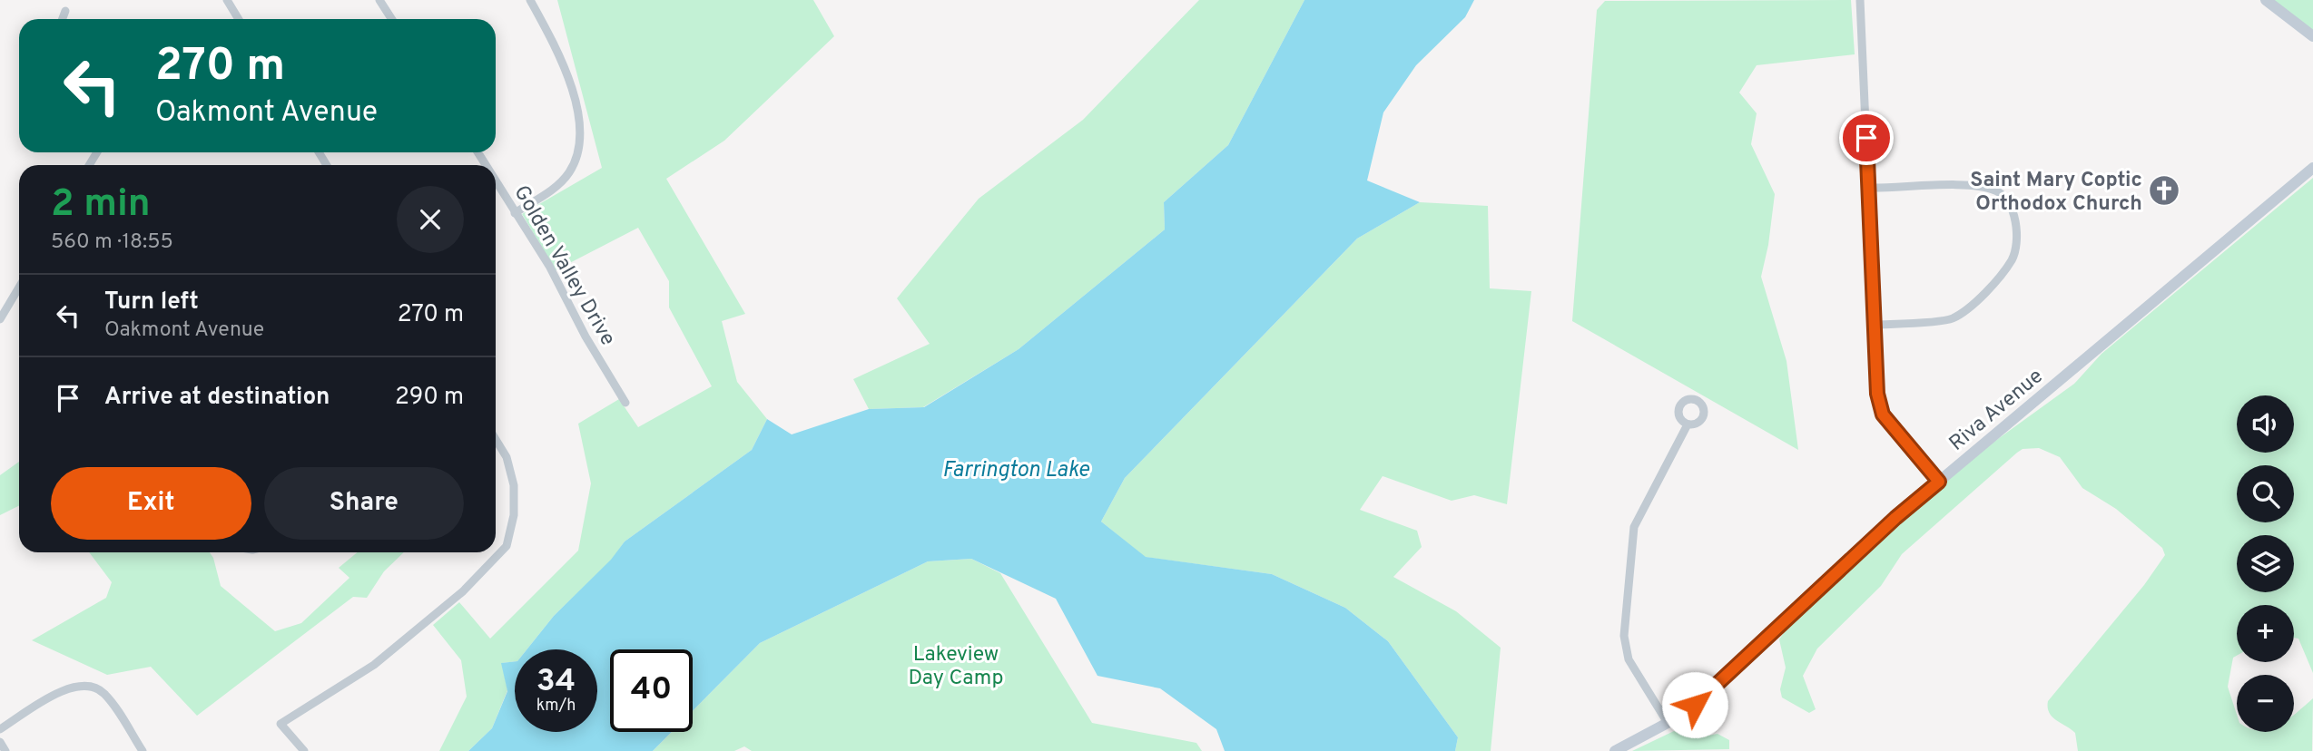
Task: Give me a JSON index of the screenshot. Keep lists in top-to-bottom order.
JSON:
{
  "streets": {
    "street": ["Golden Valley Drive", "Riva Avenue"]
  },
  "water": ["Farrington Lake"],
  "parks": ["Lakeview Day Camp"],
  "places": {
    "church": ["Saint Mary Coptic Orthodox Church"]
  },
  "page": {
    "turn": ["270 m", "Oakmont Avenue"],
    "heading": ["2 min", "560 m · 18:55"],
    "list": [
      {
        "name": "Turn left",
        "note": "Oakmont Avenue",
        "value": "270 m"
      },
      {
        "name": "Arrive at destination",
        "value": "290 m"
      }
    ],
    "map_buttons": ["+", "−"],
    "buttons": ["Exit", "Share"],
    "speed": "34 km/h",
    "limit": "40"
  }
}
